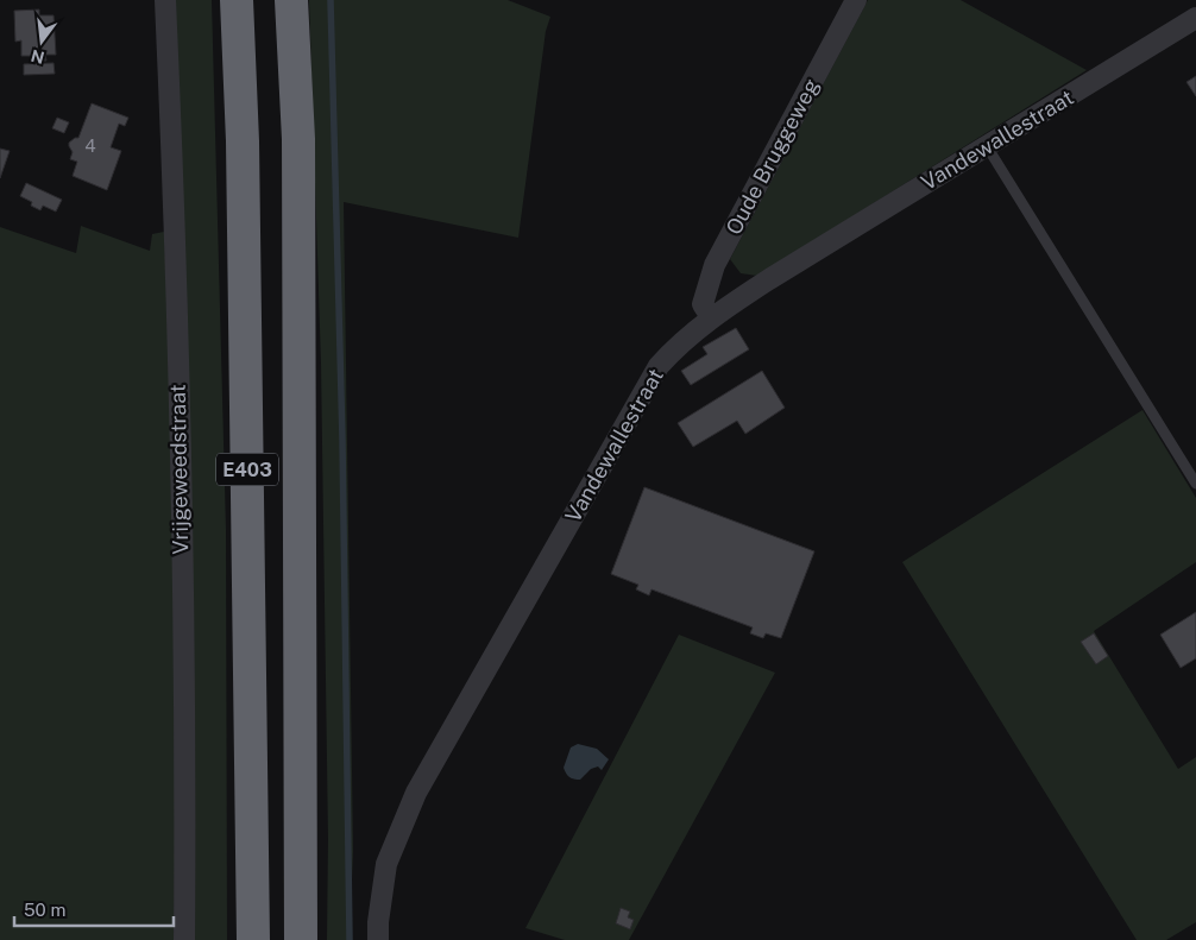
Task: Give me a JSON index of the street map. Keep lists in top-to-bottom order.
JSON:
{
  "streets": {
    "highway": ["E403"],
    "street": ["Vandewallestraat", "Oude Bruggeweg", "Vrijgeweedstraat"]
  },
  "crossings": [
    ["Vandewallestraat", "Oude Bruggeweg"]
  ],
  "house_numbers": ["4"],
  "scale_bar": "50 m",
  "north": "bottom"
}
